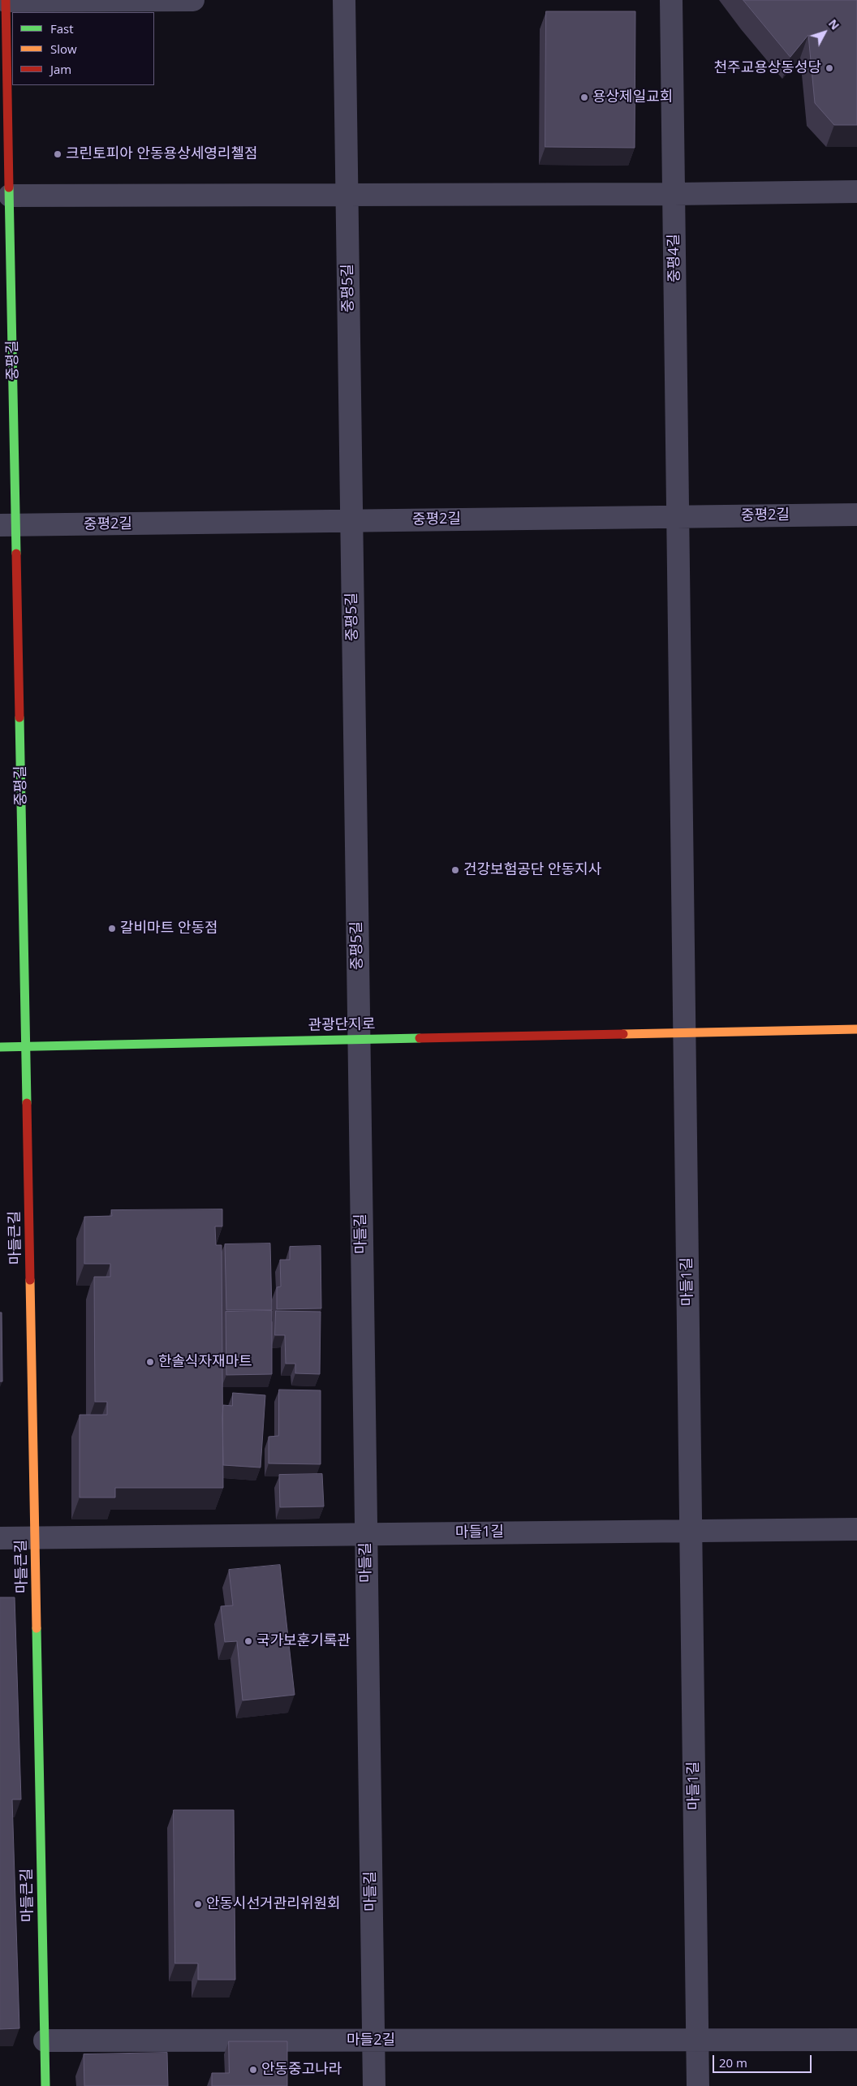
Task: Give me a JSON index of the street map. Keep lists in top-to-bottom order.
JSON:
{
  "streets": {
    "street": [
      "중평4길",
      "중평5길",
      "중평길",
      "중평2길",
      "관광단지로",
      "마들길",
      "마들큰길",
      "마들1길",
      "마들2길"
    ]
  },
  "crossings": [
    ["중평4길", "중평2길"],
    ["중평4길", "관광단지로"],
    ["중평4길", "마들1길"],
    ["중평5길", "중평2길"],
    ["중평5길", "관광단지로"],
    ["중평5길", "마들길"],
    ["중평길", "중평2길"],
    ["중평길", "관광단지로"],
    ["중평길", "마들큰길"],
    ["관광단지로", "마들길"],
    ["관광단지로", "마들큰길"],
    ["관광단지로", "마들1길"],
    ["마들길", "마들1길"],
    ["마들길", "마들2길"],
    ["마들큰길", "마들1길"],
    ["마들큰길", "마들2길"],
    ["마들1길", "마들2길"]
  ],
  "places": [
    "천주교용상동성당",
    "용상제일교회",
    "크린토피아 안동용상세영리첼점",
    "건강보험공단 안동지사",
    "갈비마트 안동점",
    "한솔식자재마트",
    "국가보훈기록관",
    "안동시선거관리위원회",
    "안동중고나라"
  ],
  "legend": ["Fast", "Slow", "Jam"],
  "scale_bar": "20 m",
  "north": "top right"
}
